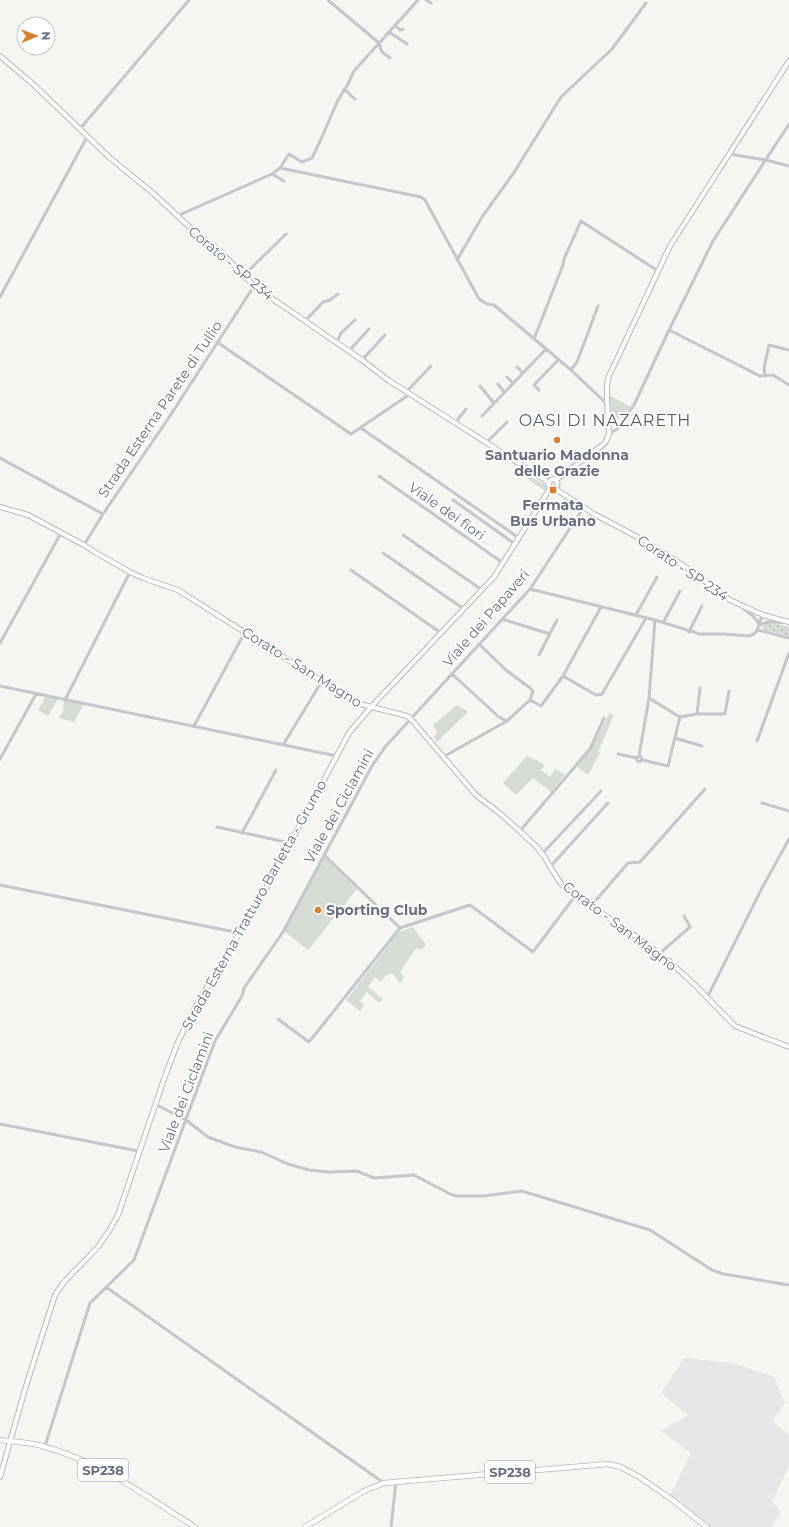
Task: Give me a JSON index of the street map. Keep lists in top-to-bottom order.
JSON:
{
  "streets": {
    "main road": [
      "Corato - SP 234",
      "Corato - San Magno",
      "Strada Esterna Tratturo Barletta - Grumo",
      "SP238"
    ],
    "street": [
      "Strada Esterna Parete di Tullio",
      "Viale dei fiori",
      "Viale dei Papaveri",
      "Viale dei Ciclamini"
    ]
  },
  "crossings": [
    ["Corato - SP 234", "Strada Esterna Parete di Tullio"],
    ["Corato - SP 234", "Viale dei Papaveri"],
    ["Corato - SP 234", "Strada Esterna Tratturo Barletta - Grumo"],
    ["Strada Esterna Parete di Tullio", "Corato - San Magno"],
    ["Viale dei fiori", "Strada Esterna Tratturo Barletta - Grumo"],
    ["Viale dei Papaveri", "Corato - San Magno"],
    ["Viale dei Papaveri", "Viale dei Ciclamini"],
    ["Corato - San Magno", "Viale dei Ciclamini"],
    ["Corato - San Magno", "Strada Esterna Tratturo Barletta - Grumo"],
    ["Viale dei Ciclamini", "SP238"],
    ["Strada Esterna Tratturo Barletta - Grumo", "SP238"]
  ],
  "districts": ["OASI DI NAZARETH"],
  "places": {
    "other": ["Santuario Madonna delle Grazie", "Sporting Club"],
    "transit": ["Fermata Bus Urbano"]
  },
  "north": "right"
}
